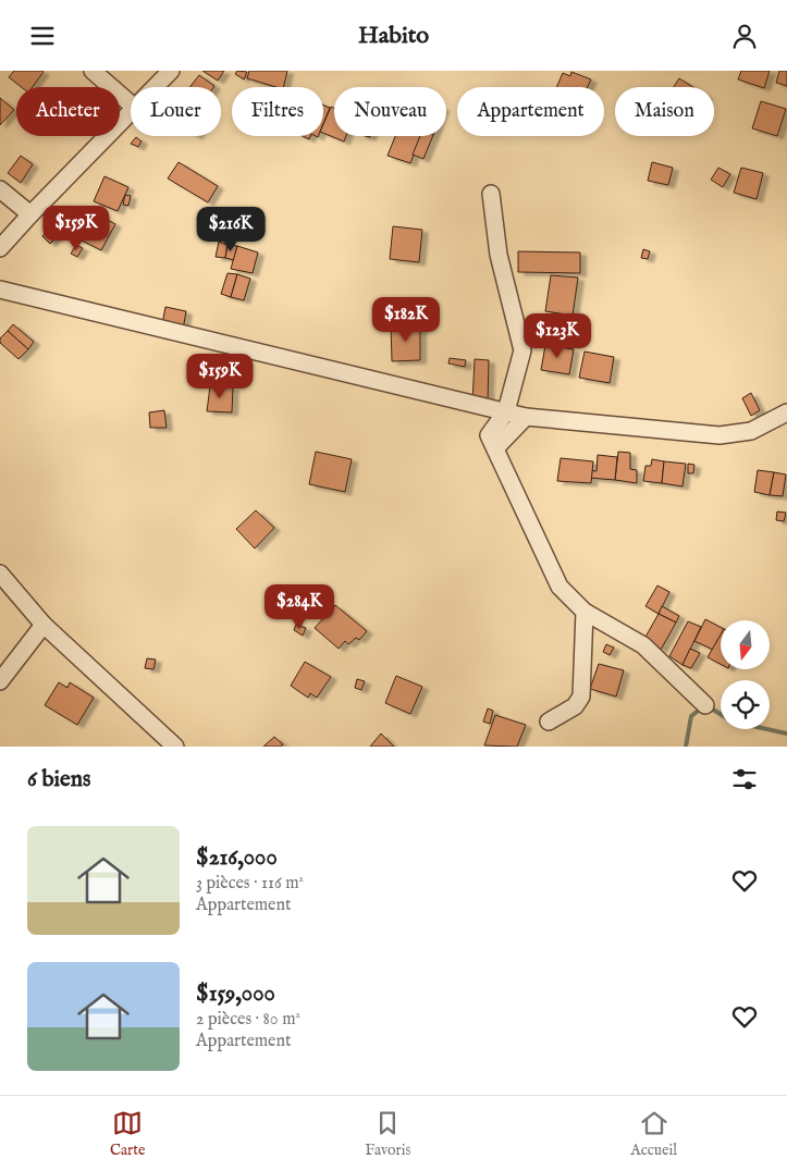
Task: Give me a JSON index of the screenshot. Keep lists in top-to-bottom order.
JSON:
{
  "north": "bottom",
  "page": {
    "header": "Habito",
    "chip": [
      "Acheter",
      "Louer",
      "Filtres",
      "Nouveau",
      "Appartement",
      "Maison"
    ],
    "price": [
      "$159K",
      "$216K",
      "$182K",
      "$123K",
      "$159K",
      "$284K"
    ],
    "heading": "6 biens",
    "list": [
      {
        "name": "$216,000",
        "note": "3 pièces · 116 m² · Appartement"
      },
      {
        "name": "$159,000",
        "note": "2 pièces · 80 m² · Appartement"
      }
    ],
    "tabs": ["Carte", "Favoris", "Accueil"]
  }
}
